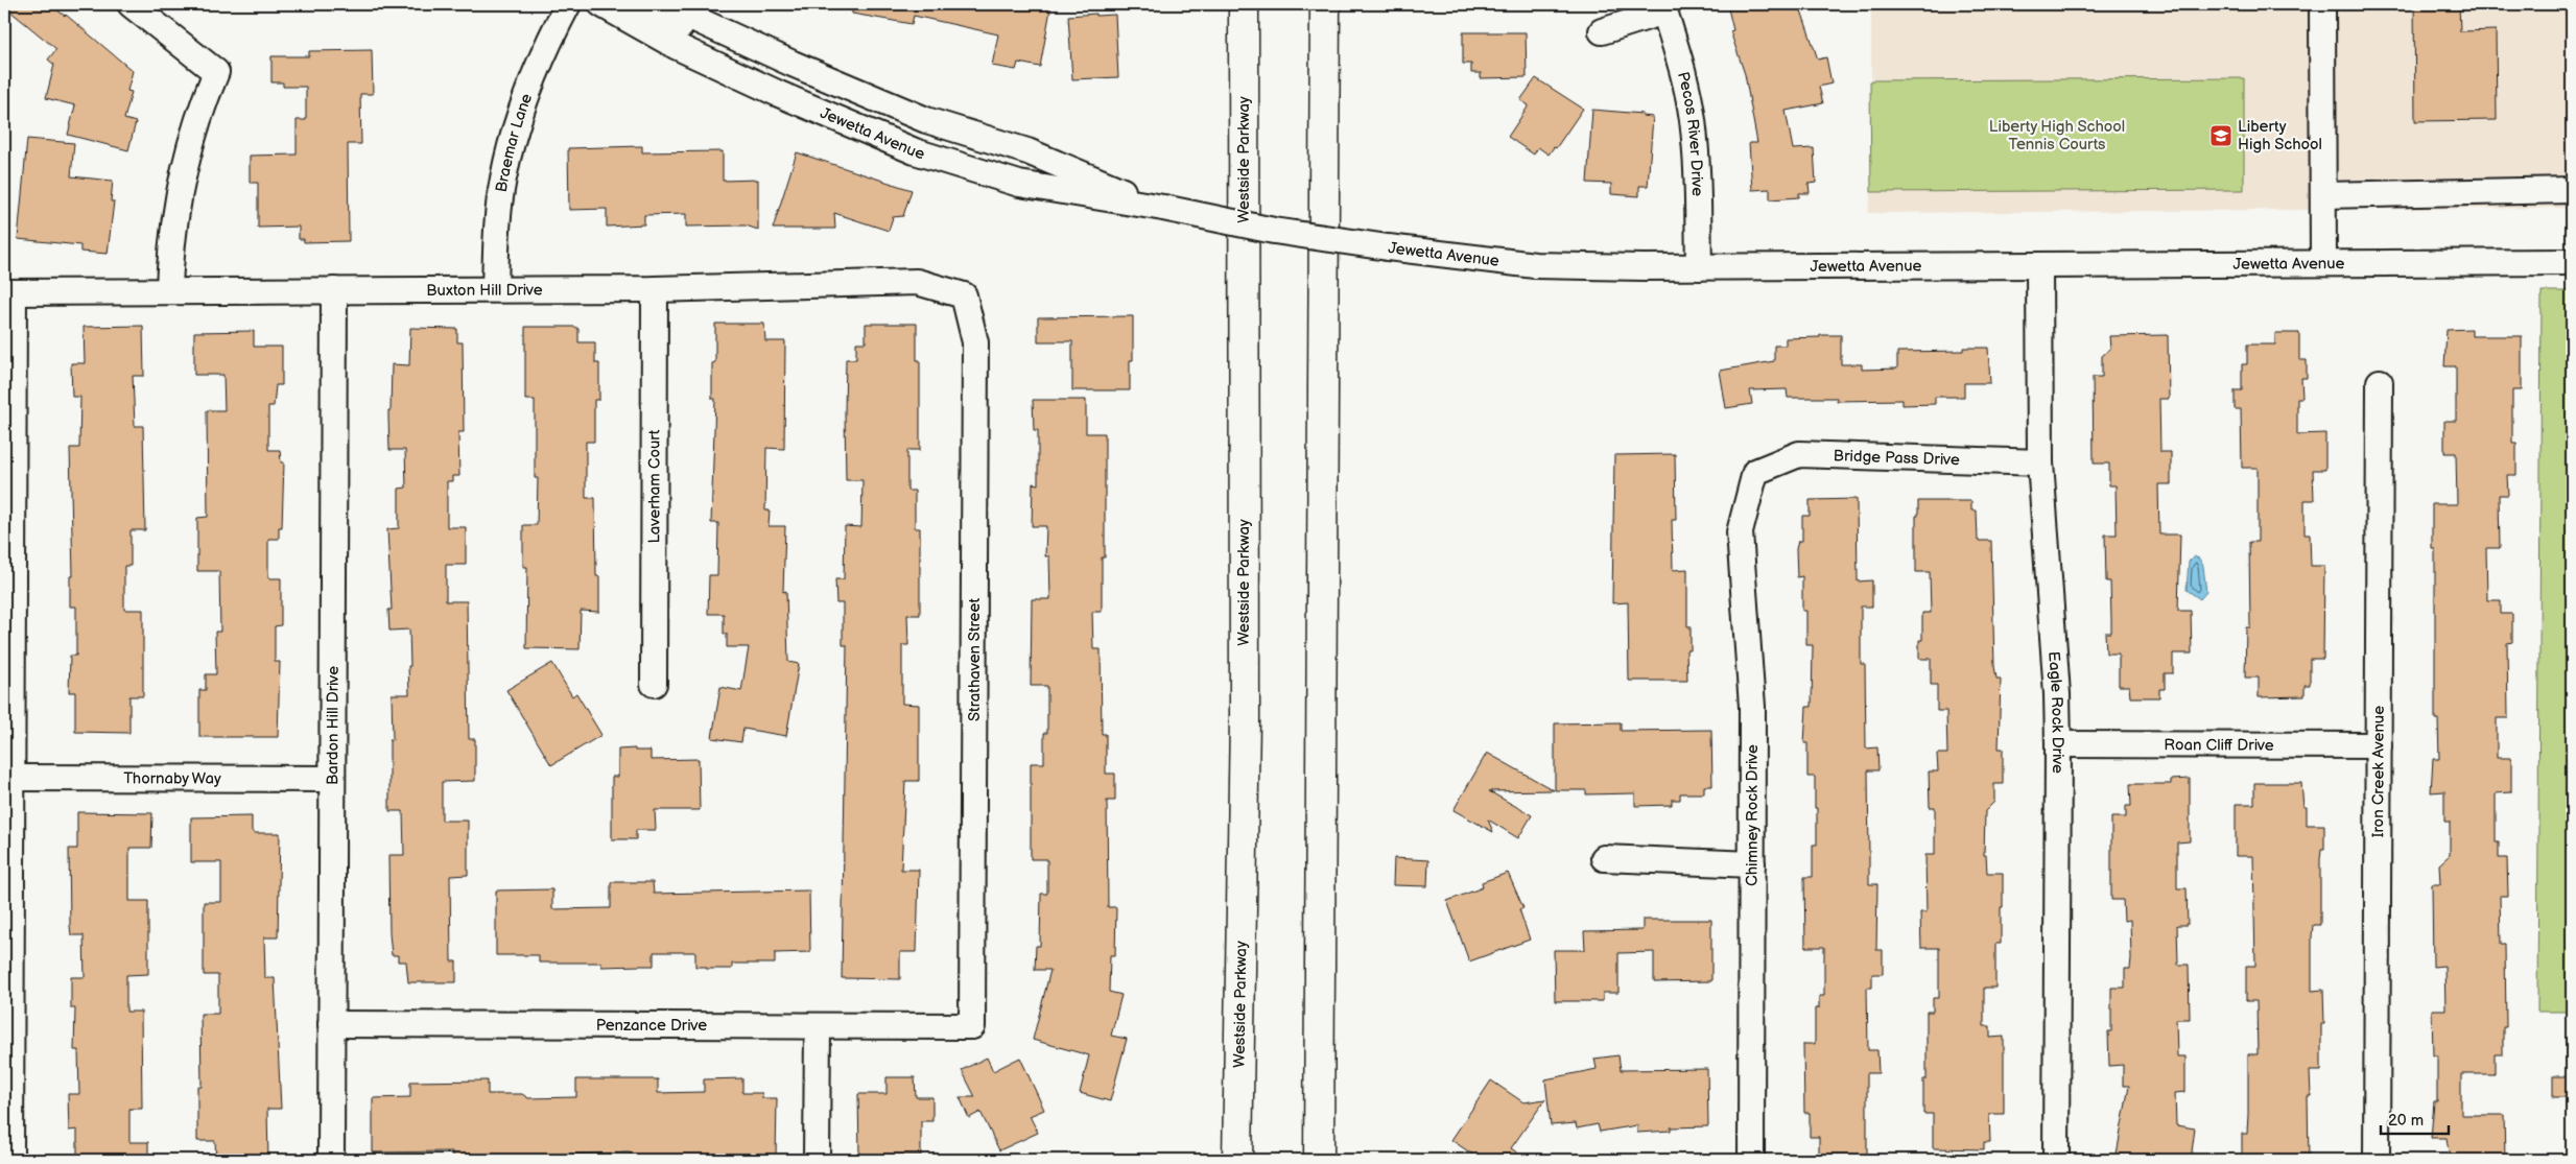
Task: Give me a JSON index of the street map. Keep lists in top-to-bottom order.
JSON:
{
  "streets": {
    "highway": ["Westside Parkway"],
    "street": [
      "Jewetta Avenue",
      "Pecos River Drive",
      "Braemar Lane",
      "Buxton Hill Drive",
      "Bridge Pass Drive",
      "Laverham Court",
      "Strathaven Street",
      "Eagle Rock Drive",
      "Bardon Hill Drive",
      "Roan Cliff Drive",
      "Iron Creek Avenue",
      "Thornaby Way",
      "Chimney Rock Drive",
      "Penzance Drive"
    ]
  },
  "crossings": [
    ["Jewetta Avenue", "Pecos River Drive"],
    ["Jewetta Avenue", "Eagle Rock Drive"],
    ["Braemar Lane", "Buxton Hill Drive"],
    ["Buxton Hill Drive", "Laverham Court"],
    ["Buxton Hill Drive", "Strathaven Street"],
    ["Buxton Hill Drive", "Bardon Hill Drive"],
    ["Bridge Pass Drive", "Eagle Rock Drive"],
    ["Bridge Pass Drive", "Chimney Rock Drive"],
    ["Strathaven Street", "Penzance Drive"],
    ["Eagle Rock Drive", "Roan Cliff Drive"],
    ["Bardon Hill Drive", "Thornaby Way"],
    ["Bardon Hill Drive", "Penzance Drive"],
    ["Roan Cliff Drive", "Iron Creek Avenue"]
  ],
  "parks": ["Liberty High School Tennis Courts"],
  "places": {
    "school or university": ["Liberty High School"]
  },
  "scale_bar": "20 m"
}
